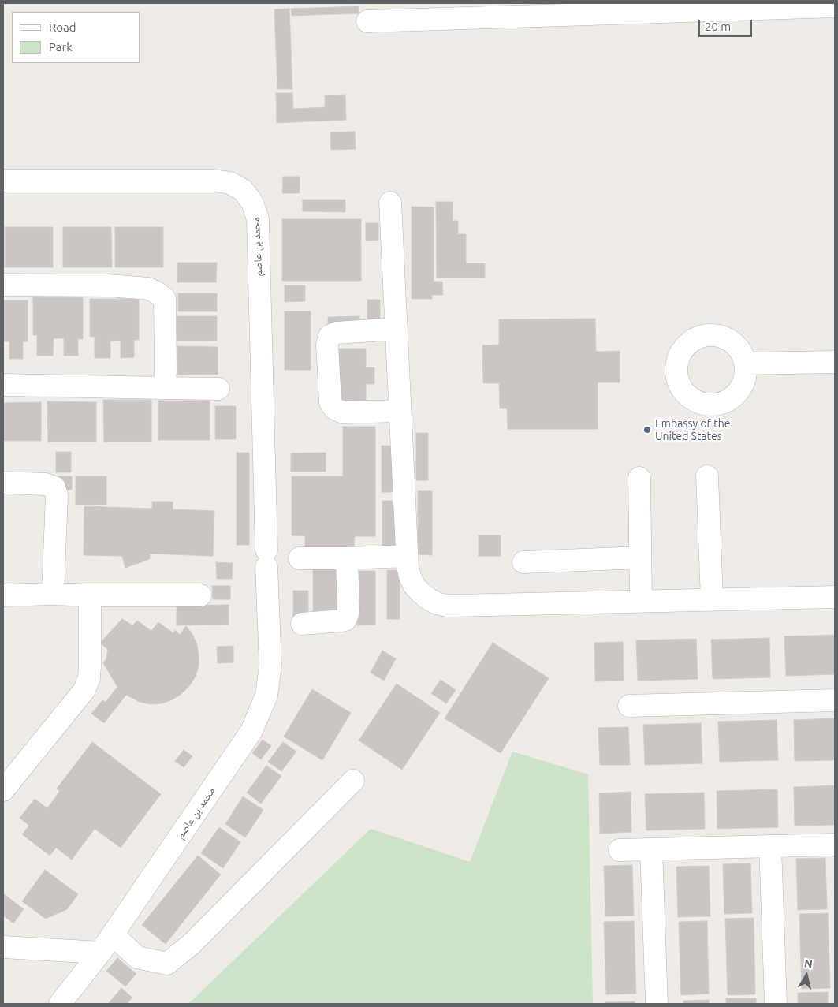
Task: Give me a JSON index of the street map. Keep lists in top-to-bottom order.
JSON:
{
  "streets": {
    "street": ["محمد بن عاصم"]
  },
  "places": ["Embassy of the United States"],
  "legend": ["Road", "Park"],
  "scale_bar": "20 m",
  "north": "top"
}
